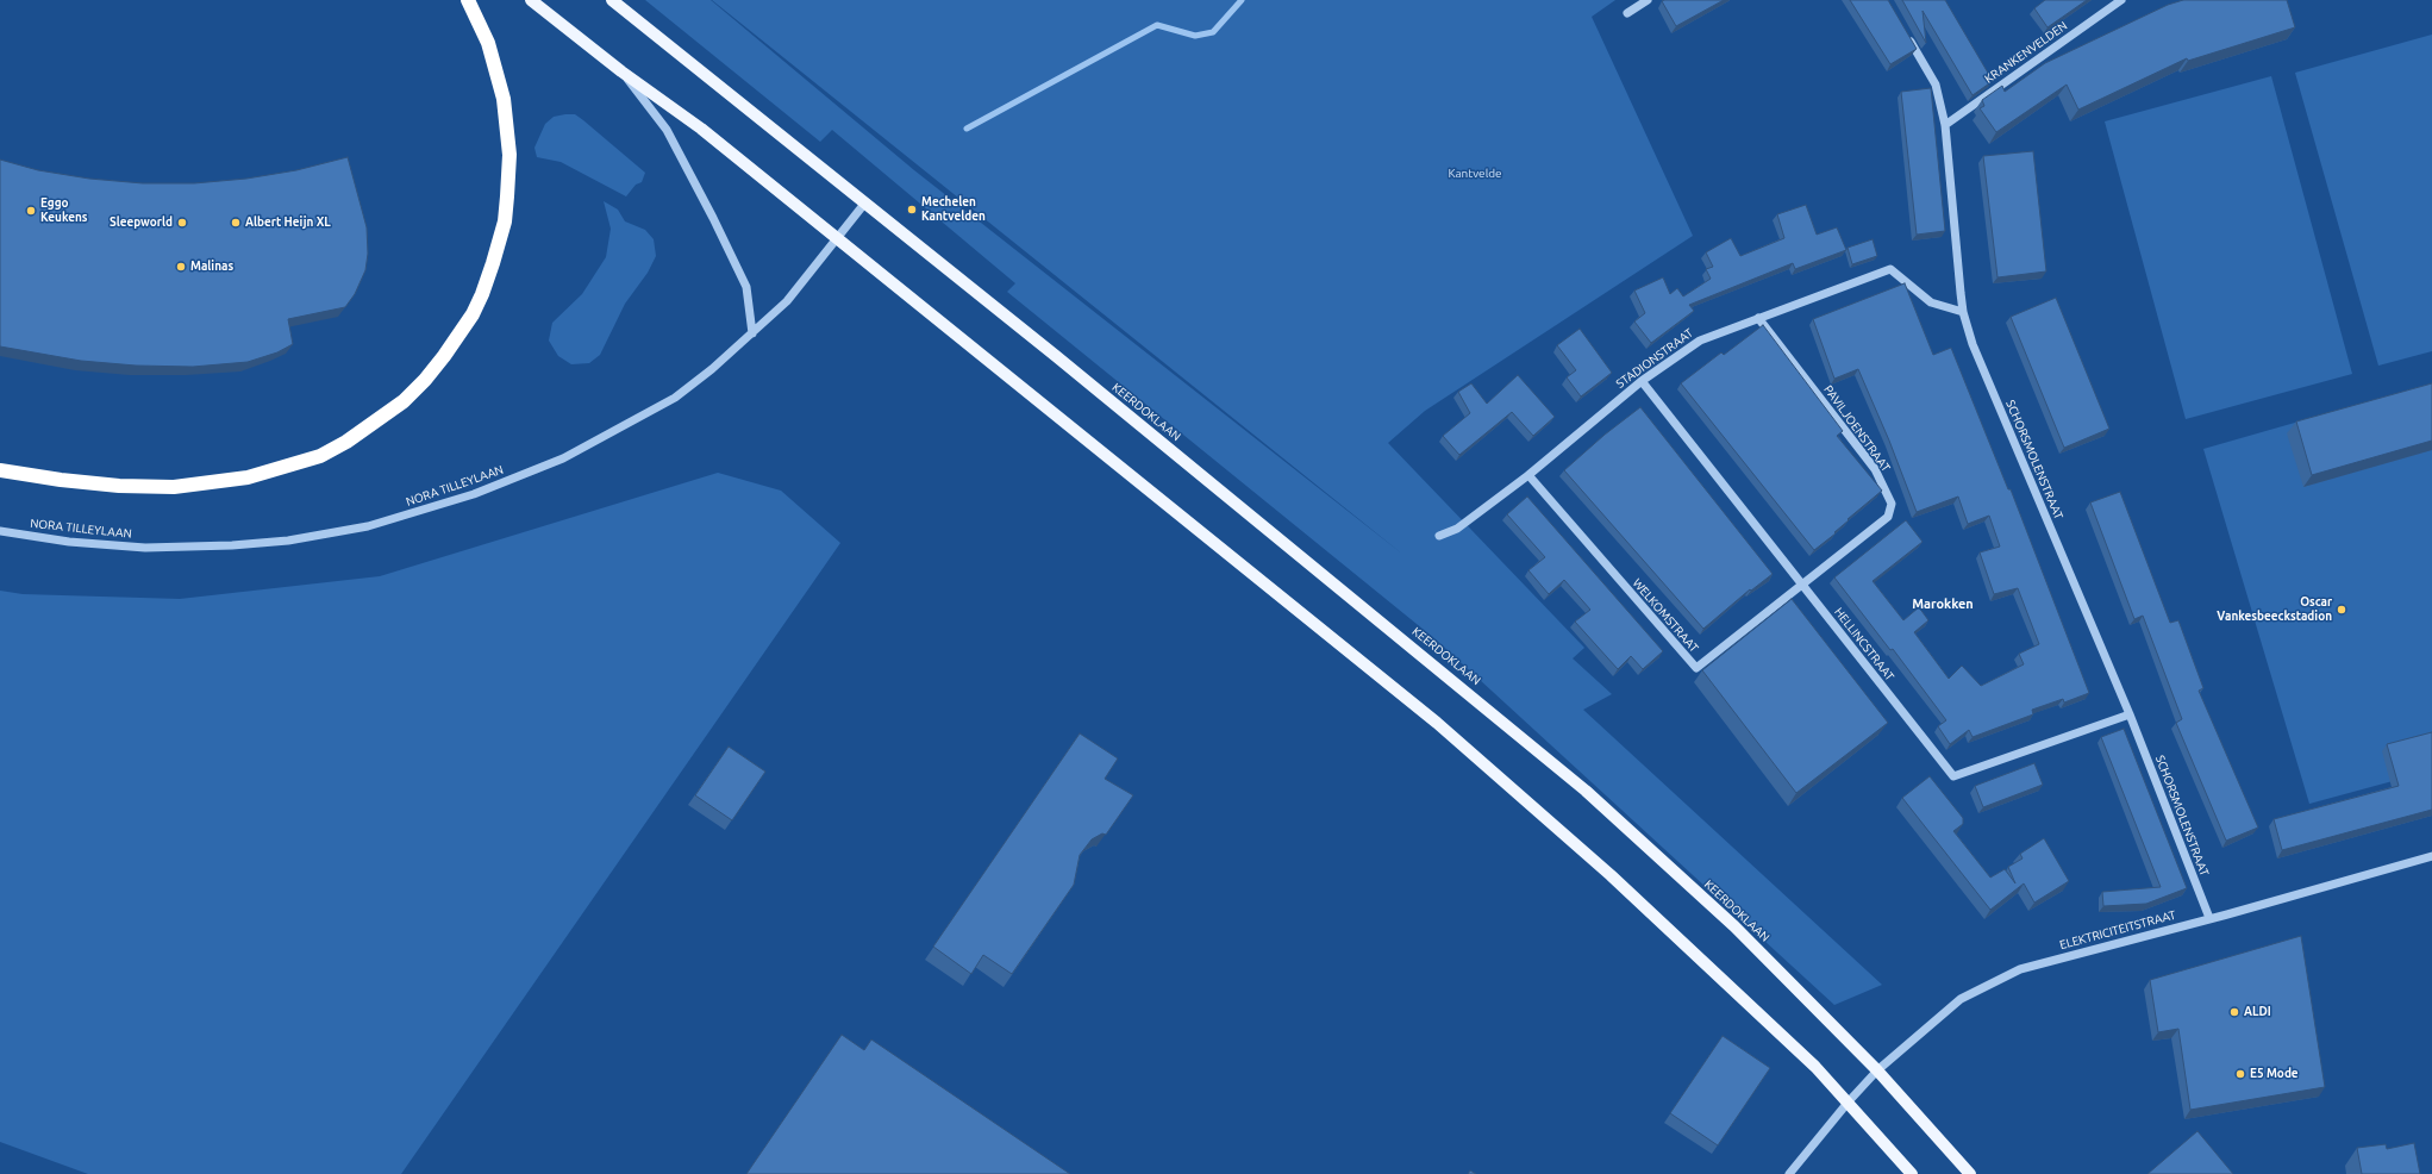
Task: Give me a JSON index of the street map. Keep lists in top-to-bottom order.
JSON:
{
  "streets": {
    "main road": ["KEERDOKLAAN"],
    "street": [
      "KRANKENVELDEN",
      "STADIONSTRAAT",
      "PAVILJOENSTRAAT",
      "SCHORSMOLENSTRAAT",
      "NORA TILLEYLAAN",
      "WELKOMSTRAAT",
      "HELLINCSTRAAT",
      "ELEKTRICITEITSTRAAT"
    ]
  },
  "crossings": [
    ["KRANKENVELDEN", "SCHORSMOLENSTRAAT"],
    ["STADIONSTRAAT", "PAVILJOENSTRAAT"],
    ["STADIONSTRAAT", "SCHORSMOLENSTRAAT"],
    ["STADIONSTRAAT", "WELKOMSTRAAT"],
    ["STADIONSTRAAT", "HELLINCSTRAAT"],
    ["KEERDOKLAAN", "NORA TILLEYLAAN"],
    ["KEERDOKLAAN", "ELEKTRICITEITSTRAAT"],
    ["PAVILJOENSTRAAT", "WELKOMSTRAAT"],
    ["PAVILJOENSTRAAT", "HELLINCSTRAAT"],
    ["SCHORSMOLENSTRAAT", "HELLINCSTRAAT"],
    ["SCHORSMOLENSTRAAT", "ELEKTRICITEITSTRAAT"],
    ["WELKOMSTRAAT", "HELLINCSTRAAT"]
  ],
  "districts": ["Marokken"],
  "parks": ["Kantvelde"],
  "places": [
    "Mechelen Kantvelden",
    "Eggo Keukens",
    "Sleepworld",
    "Albert Heijn XL",
    "Malinas",
    "Oscar Vankesbeeckstadion",
    "ALDI",
    "E5 Mode"
  ]
}
